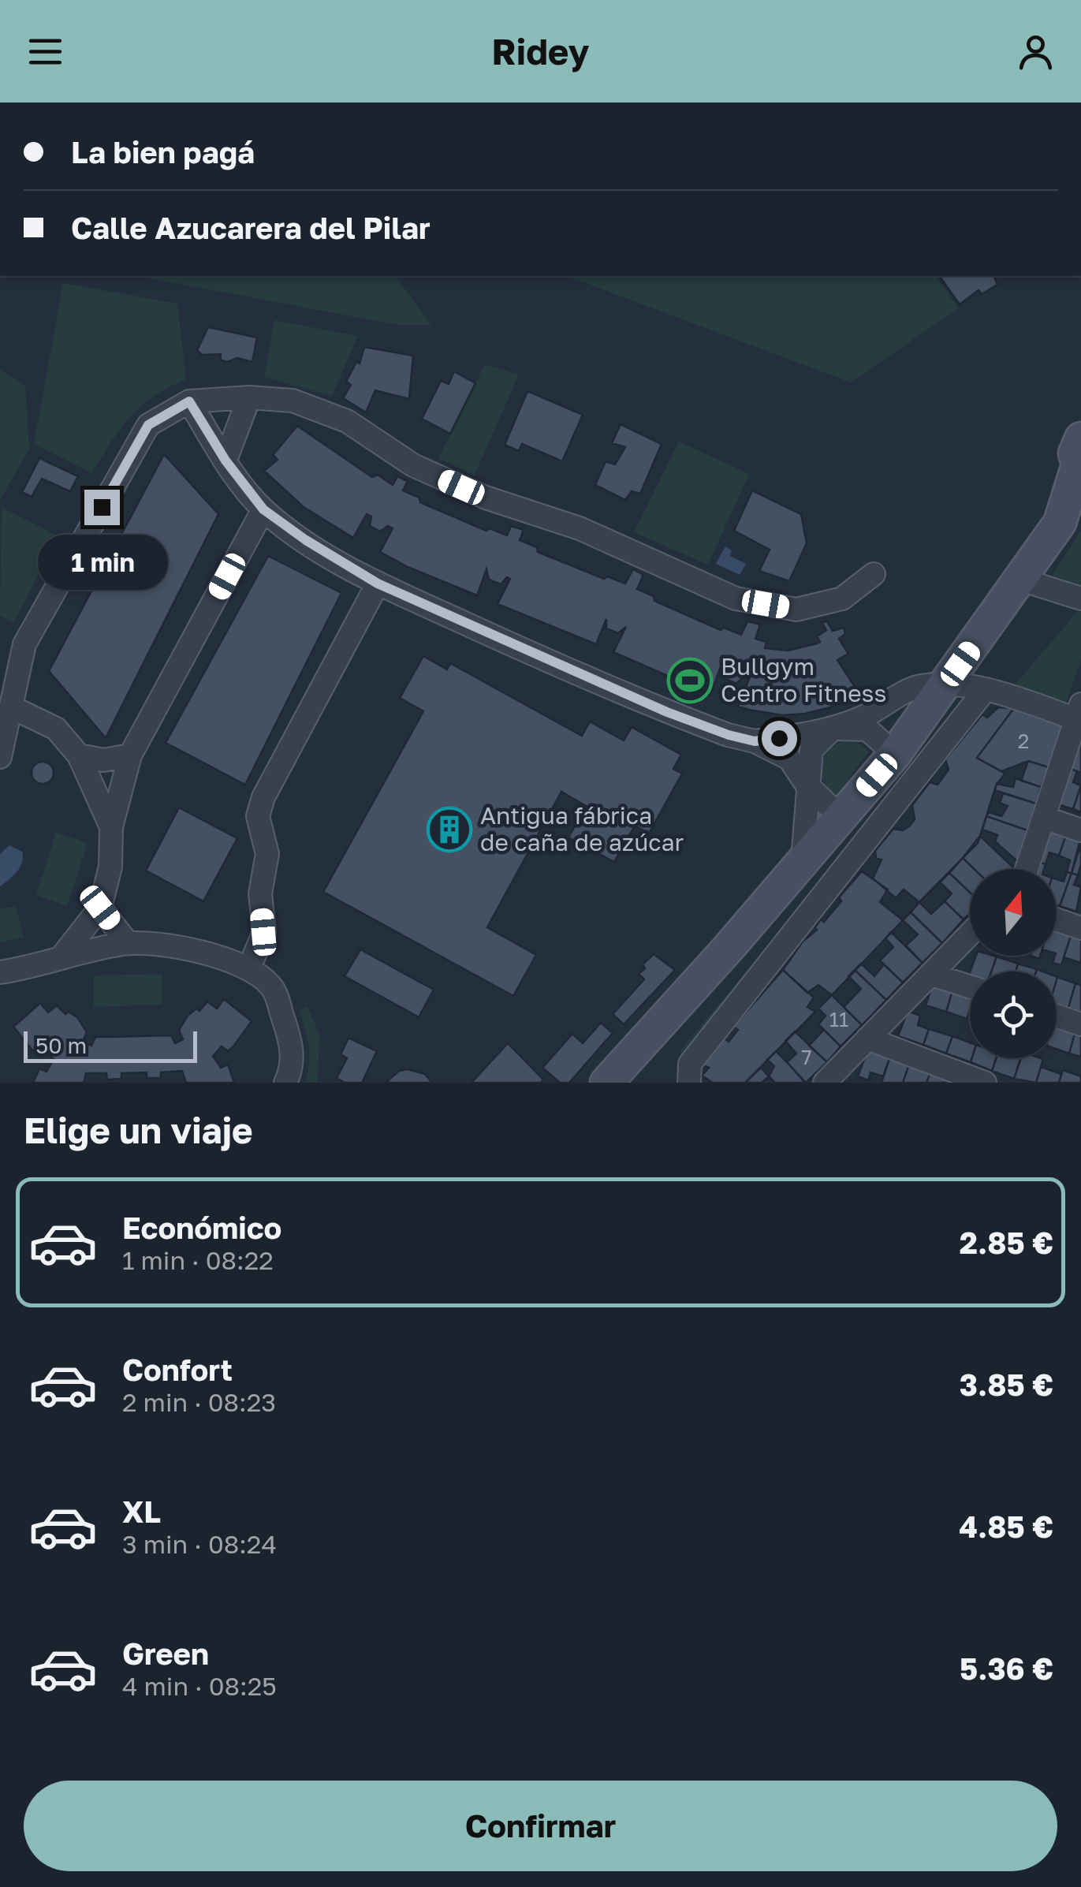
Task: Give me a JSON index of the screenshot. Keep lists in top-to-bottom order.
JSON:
{
  "places": {
    "sports": ["Bullgym Centro Fitness"],
    "building": ["Antigua fábrica de caña de azúcar"]
  },
  "house_numbers": ["2", "11", "7"],
  "scale_bar": "50 m",
  "north": "top",
  "page": {
    "header": "Ridey",
    "banner": ["La bien pagá", "Calle Azucarera del Pilar"],
    "bubble": "1 min",
    "scale": "50 m",
    "heading": "Elige un viaje",
    "list": [
      {
        "name": "Económico",
        "note": "1 min · 08:22",
        "value": "2.85 €"
      },
      {
        "name": "Confort",
        "note": "2 min · 08:23",
        "value": "3.85 €"
      },
      {
        "name": "XL",
        "note": "3 min · 08:24",
        "value": "4.85 €"
      },
      {
        "name": "Green",
        "note": "4 min · 08:25",
        "value": "5.36 €"
      }
    ],
    "buttons": "Confirmar"
  }
}
